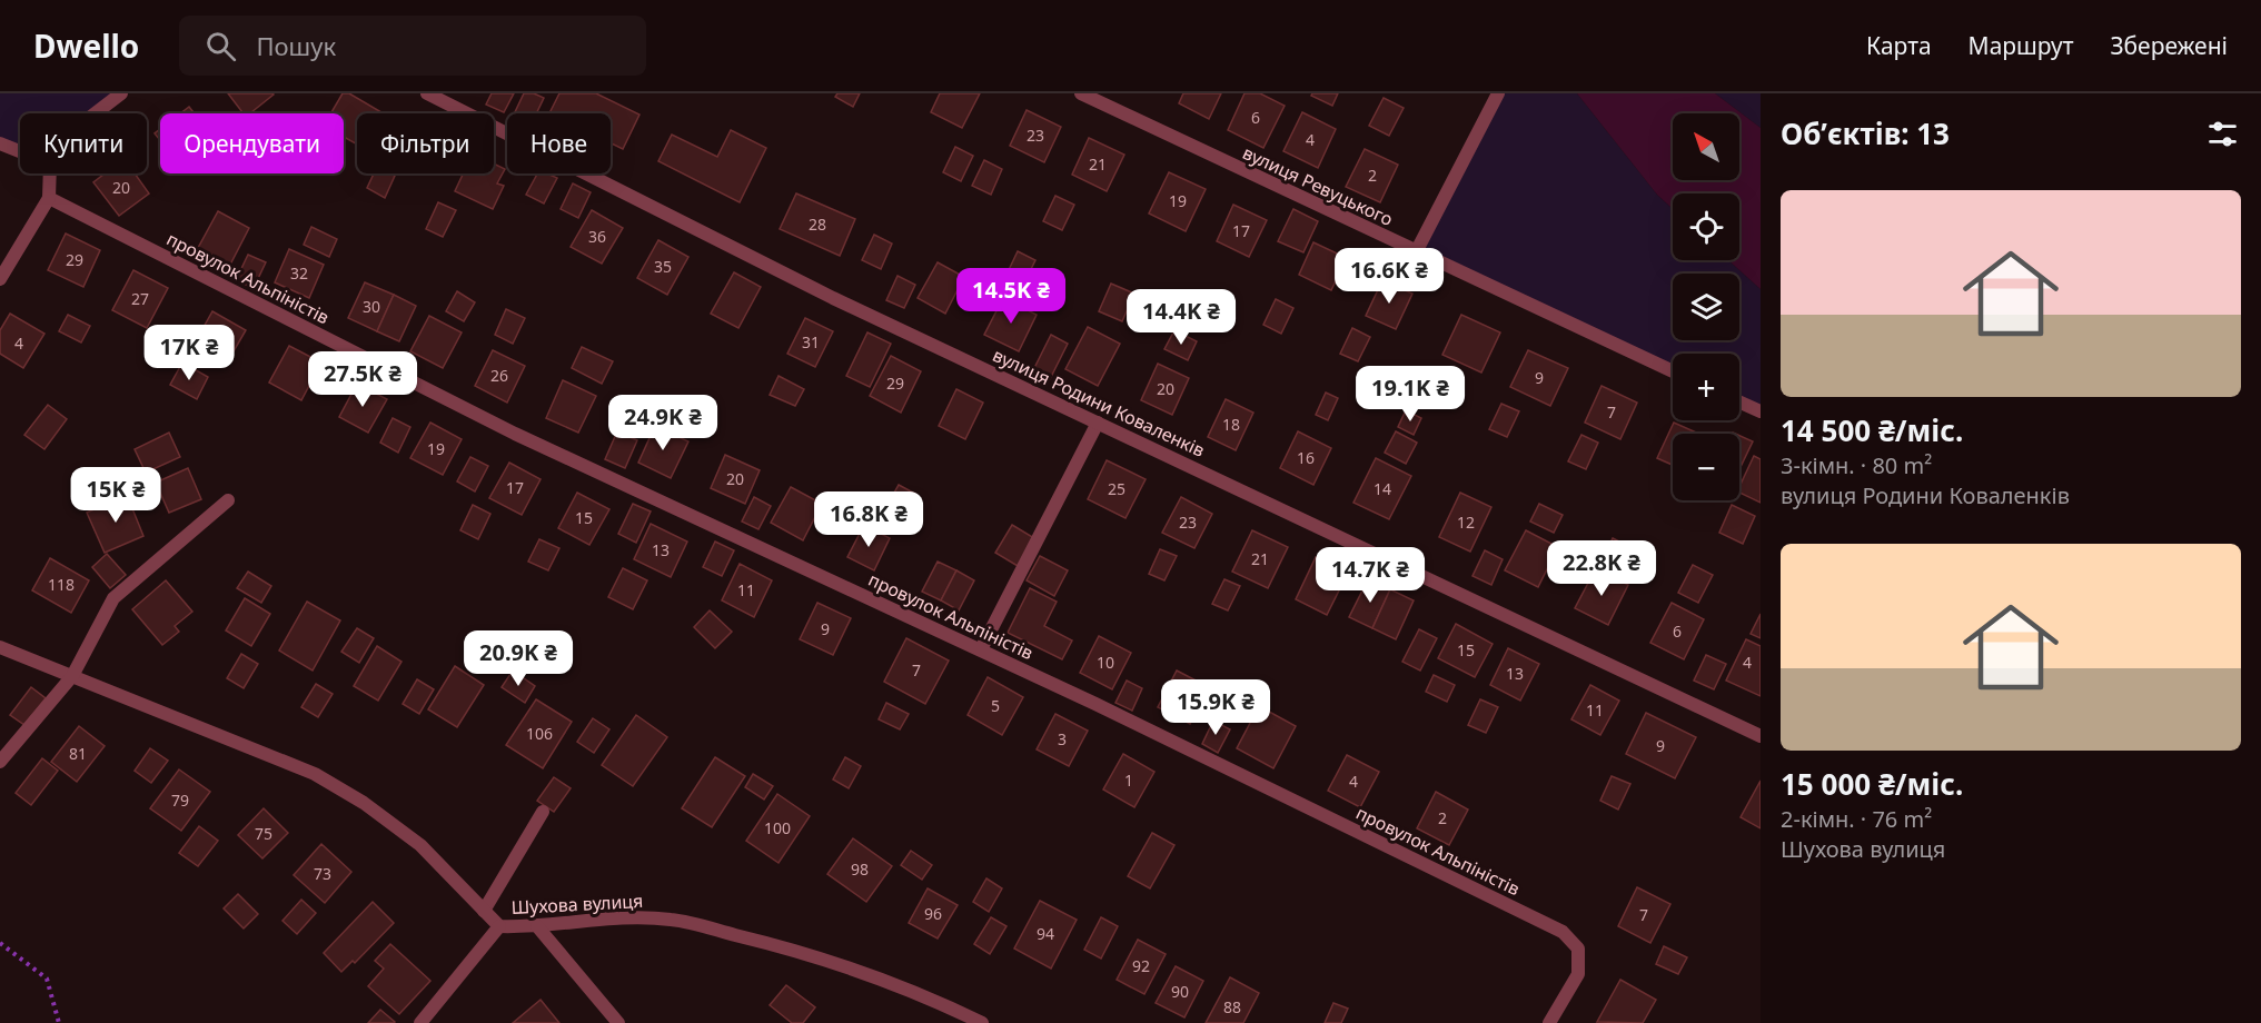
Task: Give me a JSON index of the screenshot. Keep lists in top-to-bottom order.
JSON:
{
  "streets": {
    "street": [
      "вулиця Ревуцького",
      "провулок Альпіністів",
      "вулиця Родини Коваленків",
      "Шухова вулиця"
    ]
  },
  "house_numbers": [
    "6",
    "23",
    "4",
    "21",
    "2",
    "20",
    "19",
    "28",
    "17",
    "36",
    "29",
    "35",
    "32",
    "27",
    "30",
    "31",
    "4",
    "26",
    "9",
    "29",
    "20",
    "7",
    "18",
    "19",
    "16",
    "20",
    "17",
    "25",
    "14",
    "15",
    "23",
    "12",
    "13",
    "21",
    "118",
    "11",
    "9",
    "6",
    "15",
    "10",
    "4",
    "7",
    "13",
    "5",
    "11",
    "106",
    "3",
    "9",
    "81",
    "1",
    "4",
    "79",
    "2",
    "100",
    "75",
    "98",
    "73",
    "96",
    "7",
    "94",
    "92",
    "90",
    "88"
  ],
  "north": "top left",
  "page": {
    "header": "Dwello",
    "search": "Пошук",
    "nav": ["Карта", "Маршрут", "Збережені"],
    "heading": "Об’єктів: 13",
    "map_buttons": ["+", "−"],
    "chip": [
      "Купити",
      "Орендувати",
      "Фільтри",
      "Нове"
    ],
    "list": [
      {
        "name": "14 500 ₴/міс.",
        "note": "3-кімн. · 80 m² · вулиця Родини Коваленків"
      },
      {
        "name": "15 000 ₴/міс.",
        "note": "2-кімн. · 76 m² · Шухова вулиця"
      }
    ],
    "price": [
      "16.6K ₴",
      "14.5K ₴",
      "14.4K ₴",
      "17K ₴",
      "27.5K ₴",
      "19.1K ₴",
      "24.9K ₴",
      "15K ₴",
      "16.8K ₴",
      "22.8K ₴",
      "14.7K ₴",
      "20.9K ₴",
      "15.9K ₴"
    ]
  }
}
